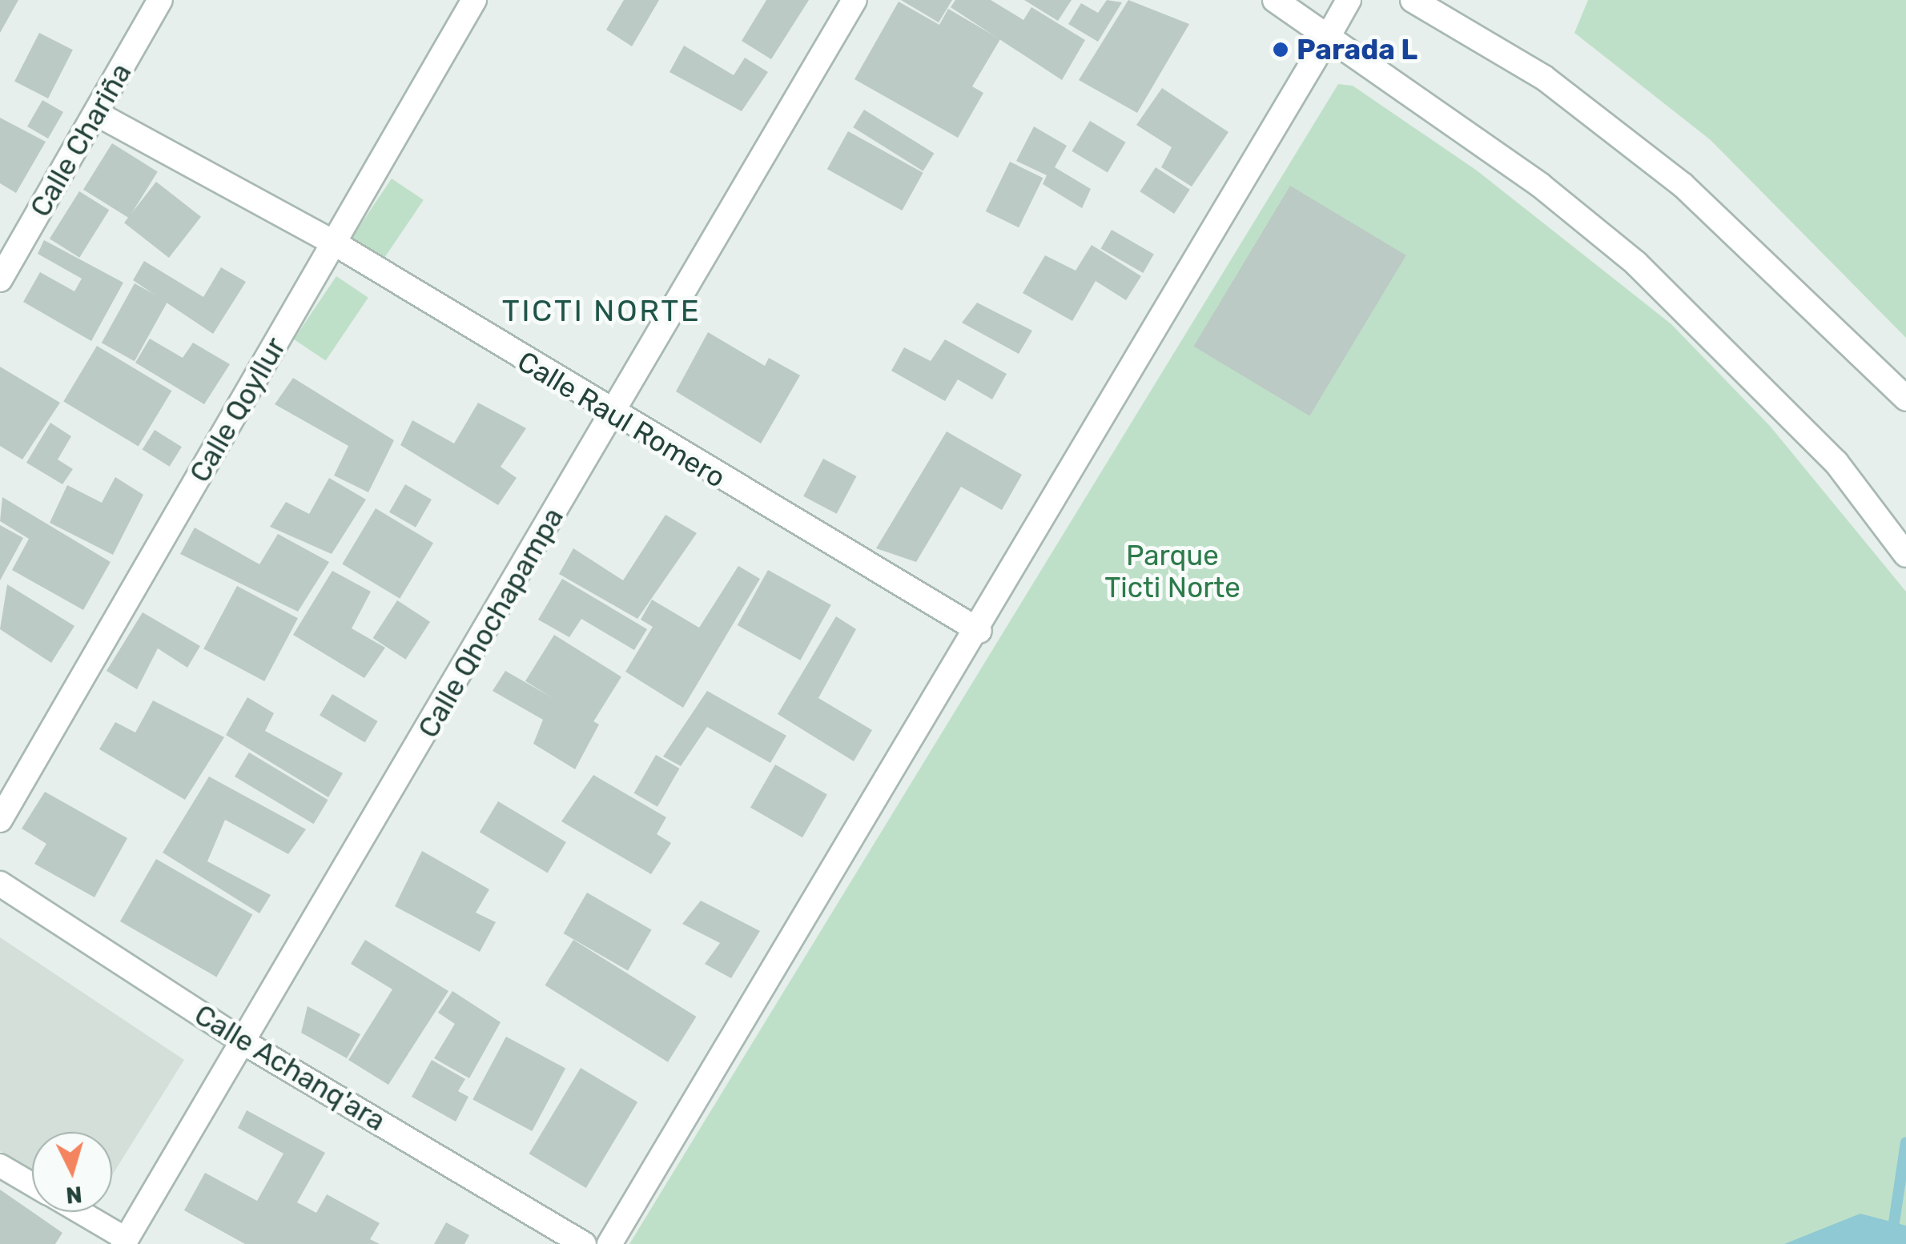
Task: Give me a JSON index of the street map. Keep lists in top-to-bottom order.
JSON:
{
  "streets": {
    "street": [
      "Calle Chariña",
      "Calle Qoyllur",
      "Calle Raul Romero",
      "Calle Qhochapampa",
      "Calle Achanq'ara"
    ]
  },
  "crossings": [
    ["Calle Chariña", "Calle Raul Romero"],
    ["Calle Qoyllur", "Calle Raul Romero"],
    ["Calle Raul Romero", "Calle Qhochapampa"],
    ["Calle Qhochapampa", "Calle Achanq'ara"]
  ],
  "districts": ["TICTI NORTE"],
  "parks": ["Parque Ticti Norte"],
  "places": ["Parada L"],
  "north": "bottom"
}
